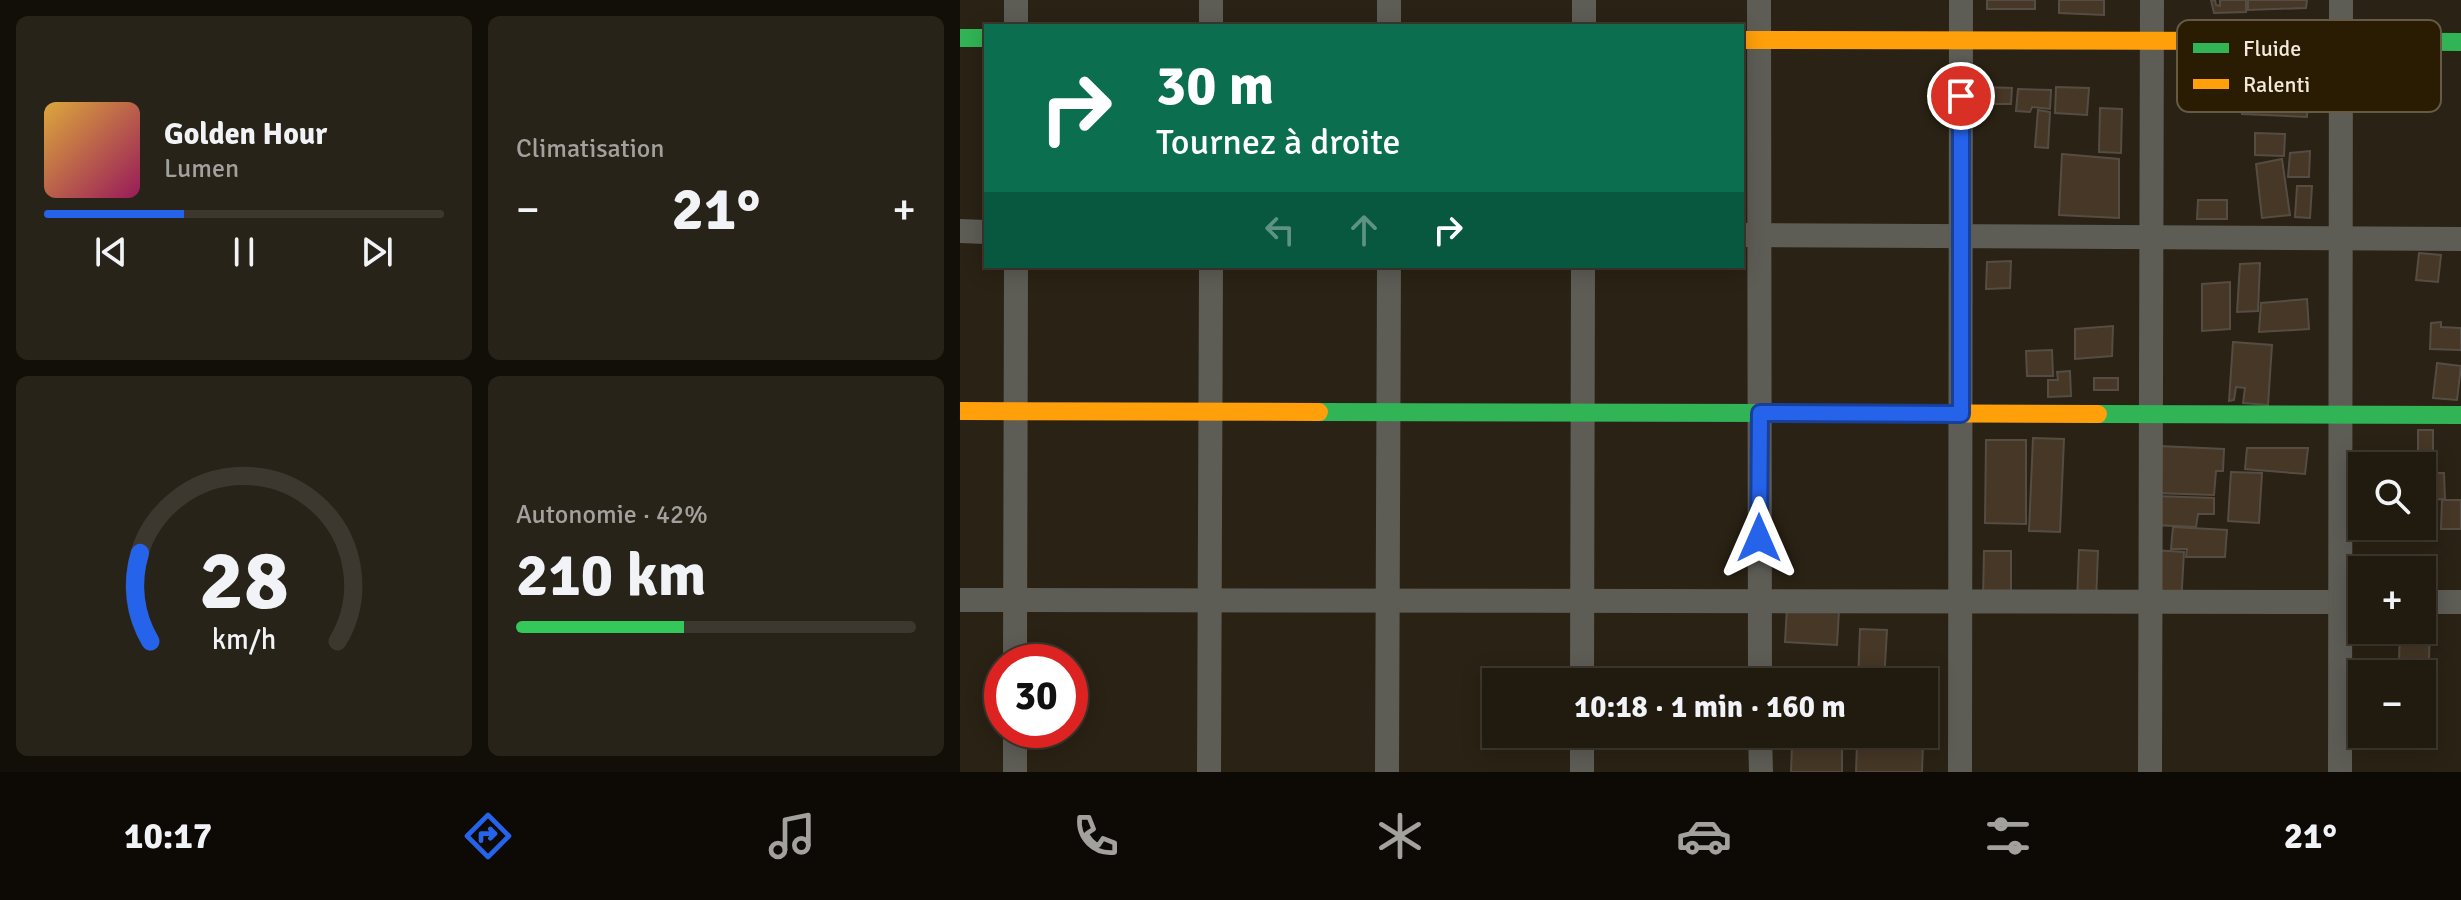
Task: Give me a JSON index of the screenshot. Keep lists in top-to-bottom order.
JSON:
{
  "legend": ["Fluide", "Ralenti"],
  "page": {
    "tile": [
      "Climatisation",
      ["Autonomie · 42%", "210 km"]
    ],
    "turn": ["30 m", "Tournez à droite"],
    "song": ["Golden Hour", "Lumen"],
    "heat": ["−", "21°", "+"],
    "map_buttons": ["+", "−"],
    "limit": "30",
    "trip": "10:18 · 1 min · 160 m",
    "tabs": ["10:17", "21°"],
    "gauge": ["28", "km/h"]
  }
}
